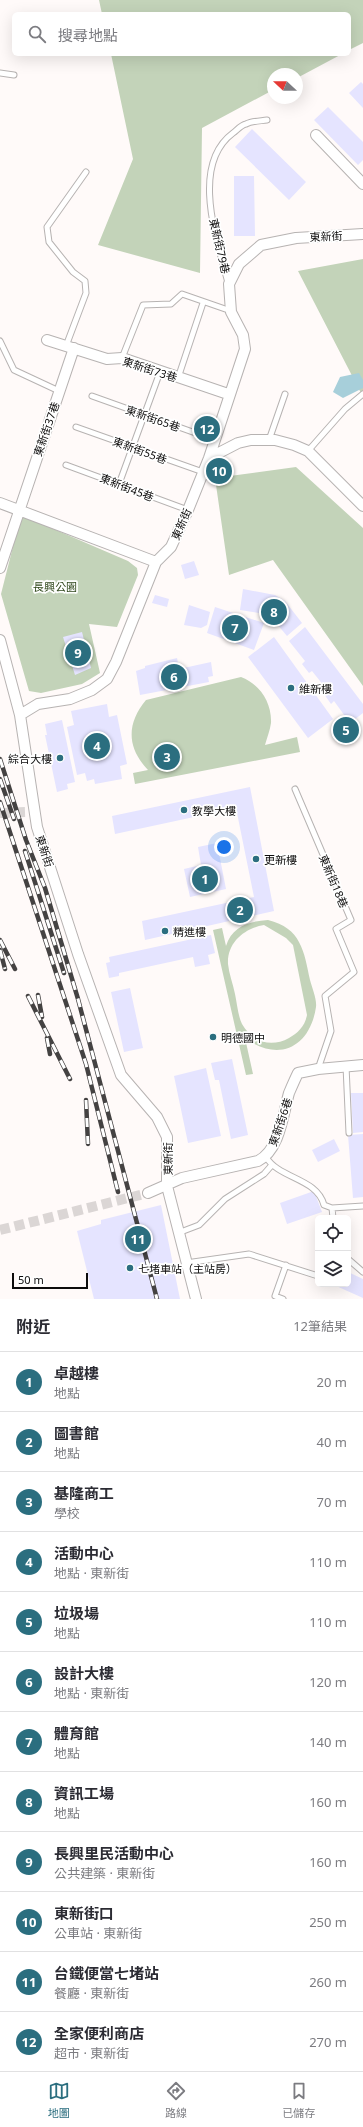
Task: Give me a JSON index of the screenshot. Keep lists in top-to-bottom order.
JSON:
{
  "streets": {
    "street": [
      "東新街",
      "東新街73巷",
      "東新街37巷",
      "東新街6巷"
    ],
    "lane": [
      "東新街79巷",
      "東新街65巷",
      "東新街55巷",
      "東新街45巷",
      "東新街18巷"
    ]
  },
  "crossings": [
    ["東新街", "東新街79巷"],
    ["東新街", "東新街73巷"],
    ["東新街", "東新街65巷"],
    ["東新街", "東新街55巷"],
    ["東新街", "東新街45巷"],
    ["東新街", "東新街6巷"],
    ["東新街73巷", "東新街37巷"],
    ["東新街18巷", "東新街6巷"]
  ],
  "parks": ["長興公園"],
  "places": [
    "維新樓",
    "綜合大樓",
    "教學大樓",
    "更新樓",
    "精進樓",
    "明德國中",
    "七堵車站（主站房）"
  ],
  "scale_bar": "50 m",
  "north": "left",
  "page": {
    "search": "搜尋地點",
    "pins": [
      "12",
      "10",
      "8",
      "7",
      "9",
      "6",
      "5",
      "4",
      "3",
      "1",
      "2",
      "11"
    ],
    "scale": "50 m",
    "heading": ["附近", "12筆結果"],
    "list": [
      {
        "mark": "1",
        "name": "卓越樓",
        "note": "地點",
        "value": "20 m"
      },
      {
        "mark": "2",
        "name": "圖書館",
        "note": "地點",
        "value": "40 m"
      },
      {
        "mark": "3",
        "name": "基隆商工",
        "note": "學校",
        "value": "70 m"
      },
      {
        "mark": "4",
        "name": "活動中心",
        "note": "地點 · 東新街",
        "value": "110 m"
      },
      {
        "mark": "5",
        "name": "垃圾場",
        "note": "地點",
        "value": "110 m"
      },
      {
        "mark": "6",
        "name": "設計大樓",
        "note": "地點 · 東新街",
        "value": "120 m"
      },
      {
        "mark": "7",
        "name": "體育館",
        "note": "地點",
        "value": "140 m"
      },
      {
        "mark": "8",
        "name": "資訊工場",
        "note": "地點",
        "value": "160 m"
      },
      {
        "mark": "9",
        "name": "長興里民活動中心",
        "note": "公共建築 · 東新街",
        "value": "160 m"
      },
      {
        "mark": "10",
        "name": "東新街口",
        "note": "公車站 · 東新街",
        "value": "250 m"
      },
      {
        "mark": "11",
        "name": "台鐵便當七堵站",
        "note": "餐廳 · 東新街",
        "value": "260 m"
      },
      {
        "mark": "12",
        "name": "全家便利商店",
        "note": "超市 · 東新街",
        "value": "270 m"
      }
    ],
    "nav": ["地圖", "路線", "已儲存"]
  }
}
